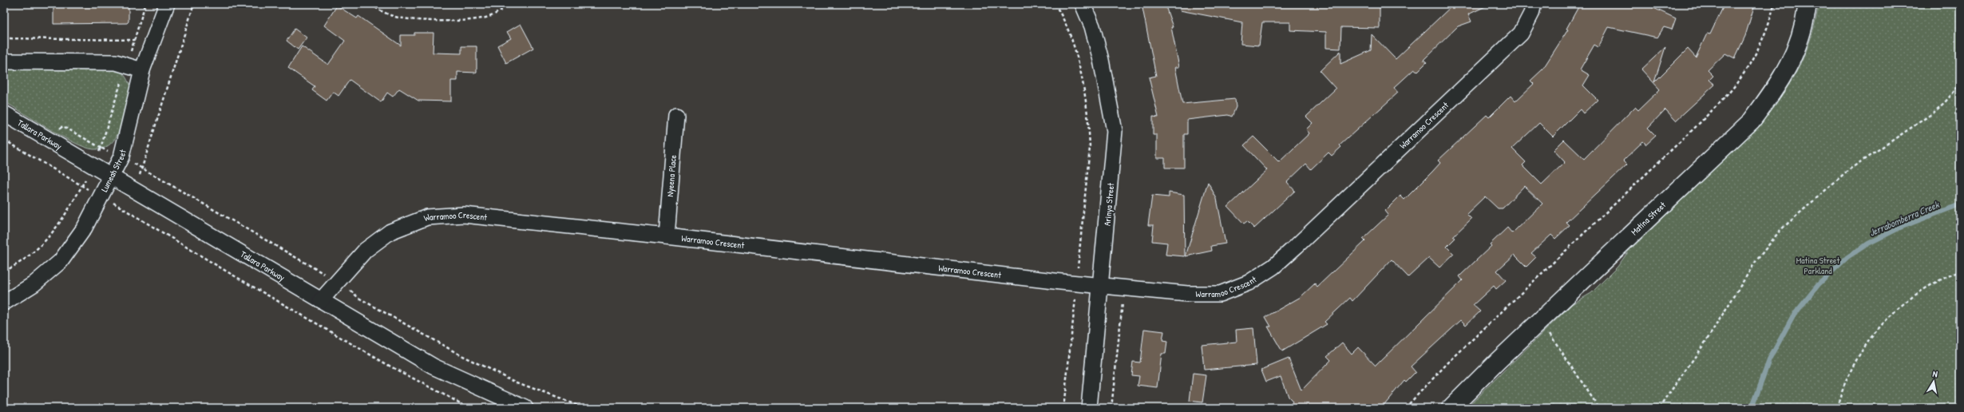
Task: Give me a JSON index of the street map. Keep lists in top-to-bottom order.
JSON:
{
  "streets": {
    "street": [
      "Warramoo Crescent",
      "Tallara Parkway",
      "Lumeah Street",
      "Nyeena Place",
      "Arinya Street",
      "Matina Street"
    ]
  },
  "crossings": [
    ["Warramoo Crescent", "Tallara Parkway"],
    ["Warramoo Crescent", "Nyeena Place"],
    ["Warramoo Crescent", "Arinya Street"],
    ["Tallara Parkway", "Lumeah Street"]
  ],
  "water": ["Jerrabomberra Creek"],
  "parks": ["Matina Street Parkland"],
  "north": "top"
}
